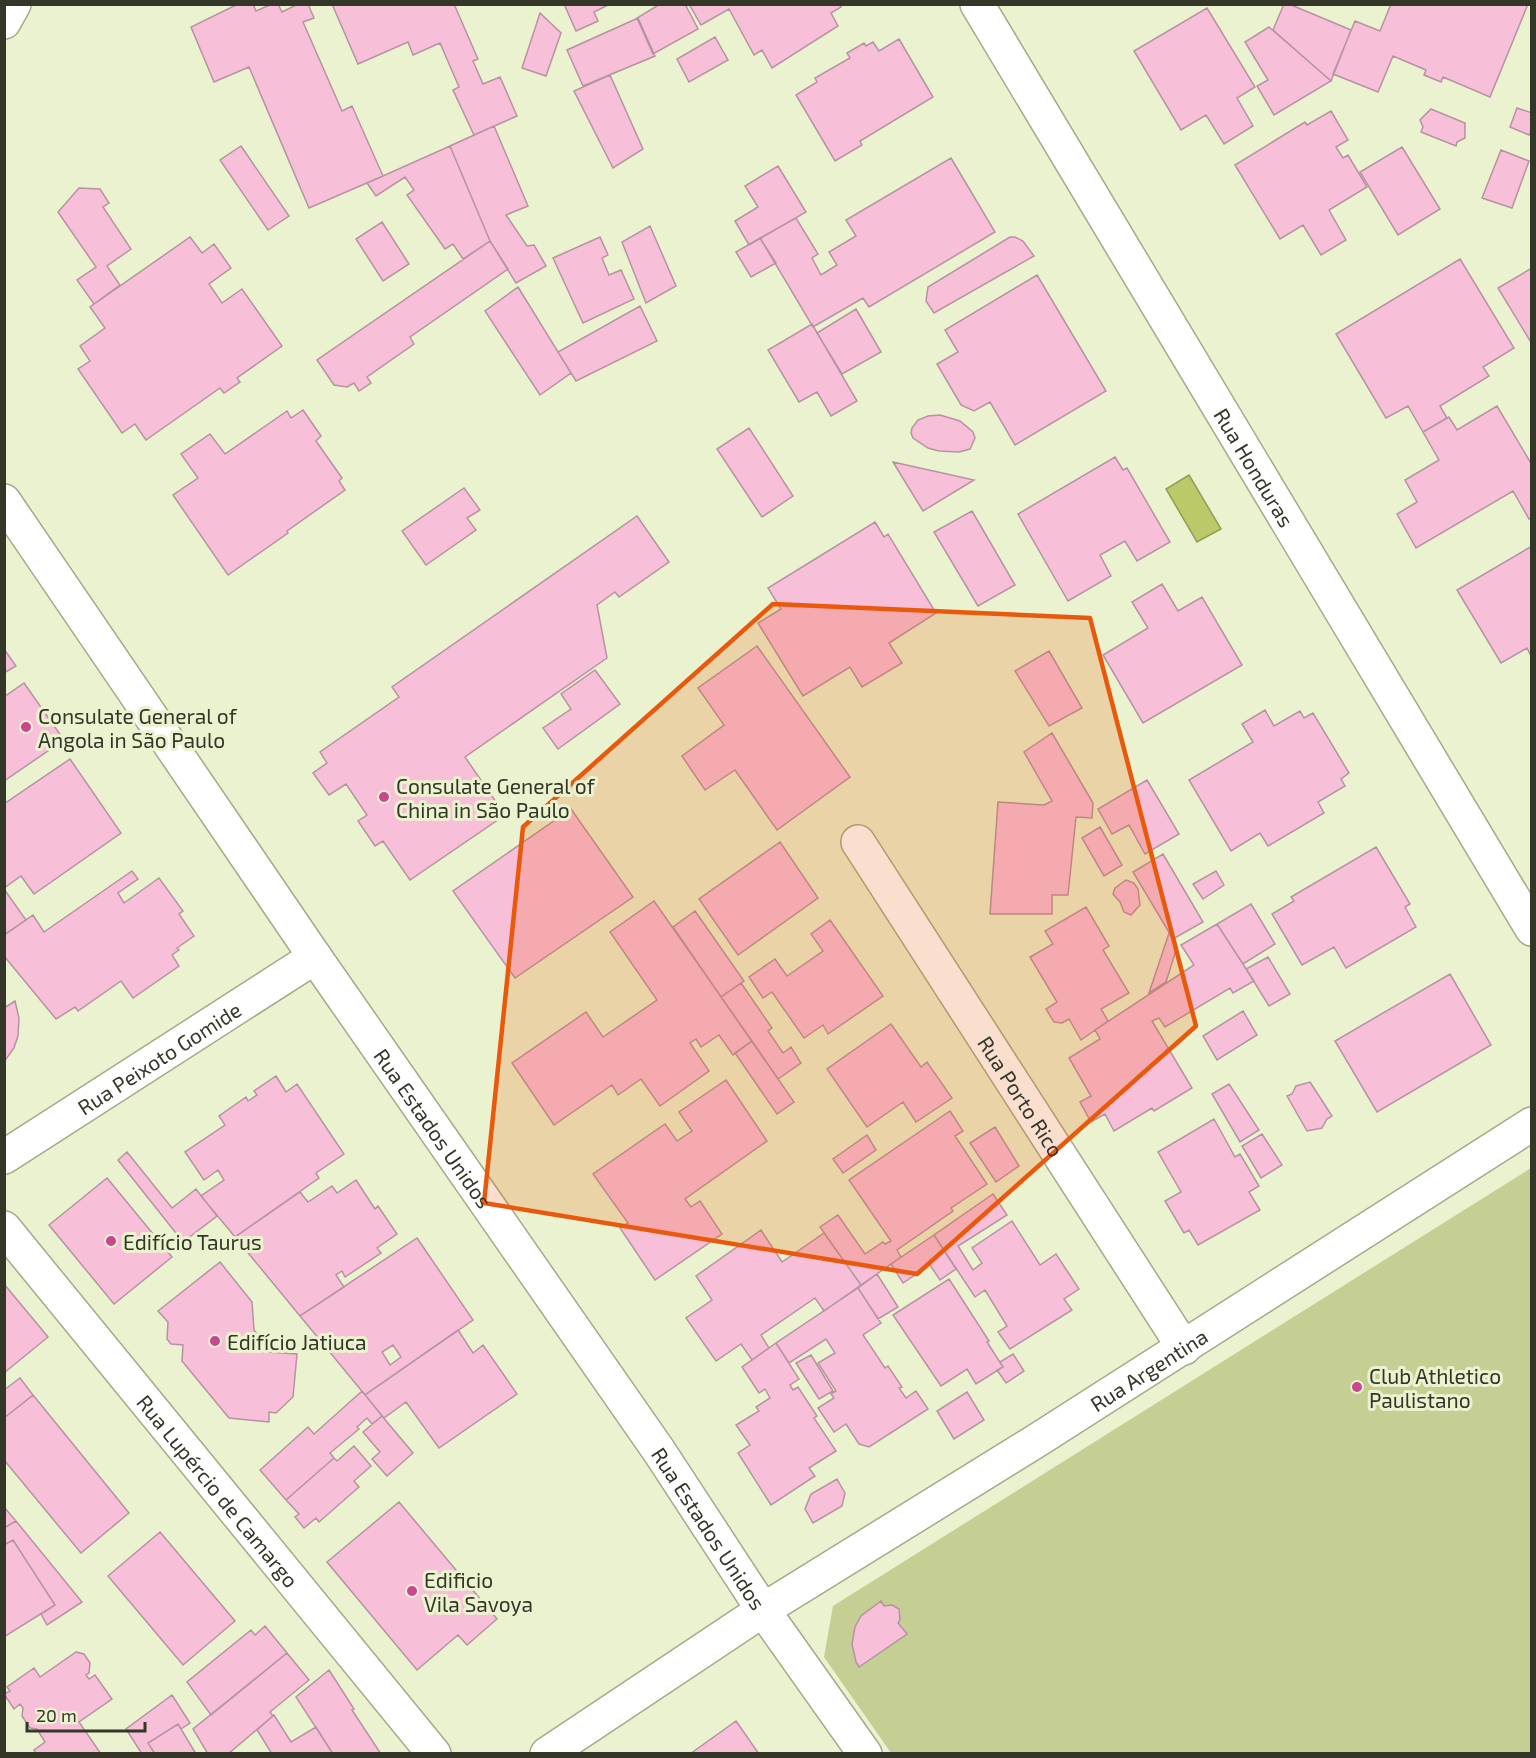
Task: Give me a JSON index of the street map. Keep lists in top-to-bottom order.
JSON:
{
  "streets": {
    "street": [
      "Rua Honduras",
      "Rua Peixoto Gomide",
      "Rua Porto Rico",
      "Rua Estados Unidos",
      "Rua Argentina",
      "Rua Lupércio de Camargo"
    ]
  },
  "crossings": [
    ["Rua Peixoto Gomide", "Rua Estados Unidos"],
    ["Rua Porto Rico", "Rua Argentina"],
    ["Rua Estados Unidos", "Rua Argentina"]
  ],
  "places": [
    "Consulate General of Angola in São Paulo",
    "Consulate General of China in São Paulo",
    "Edifício Taurus",
    "Edifício Jatiuca",
    "Club Athletico Paulistano",
    "Edificio Vila Savoya"
  ],
  "scale_bar": "20 m"
}
